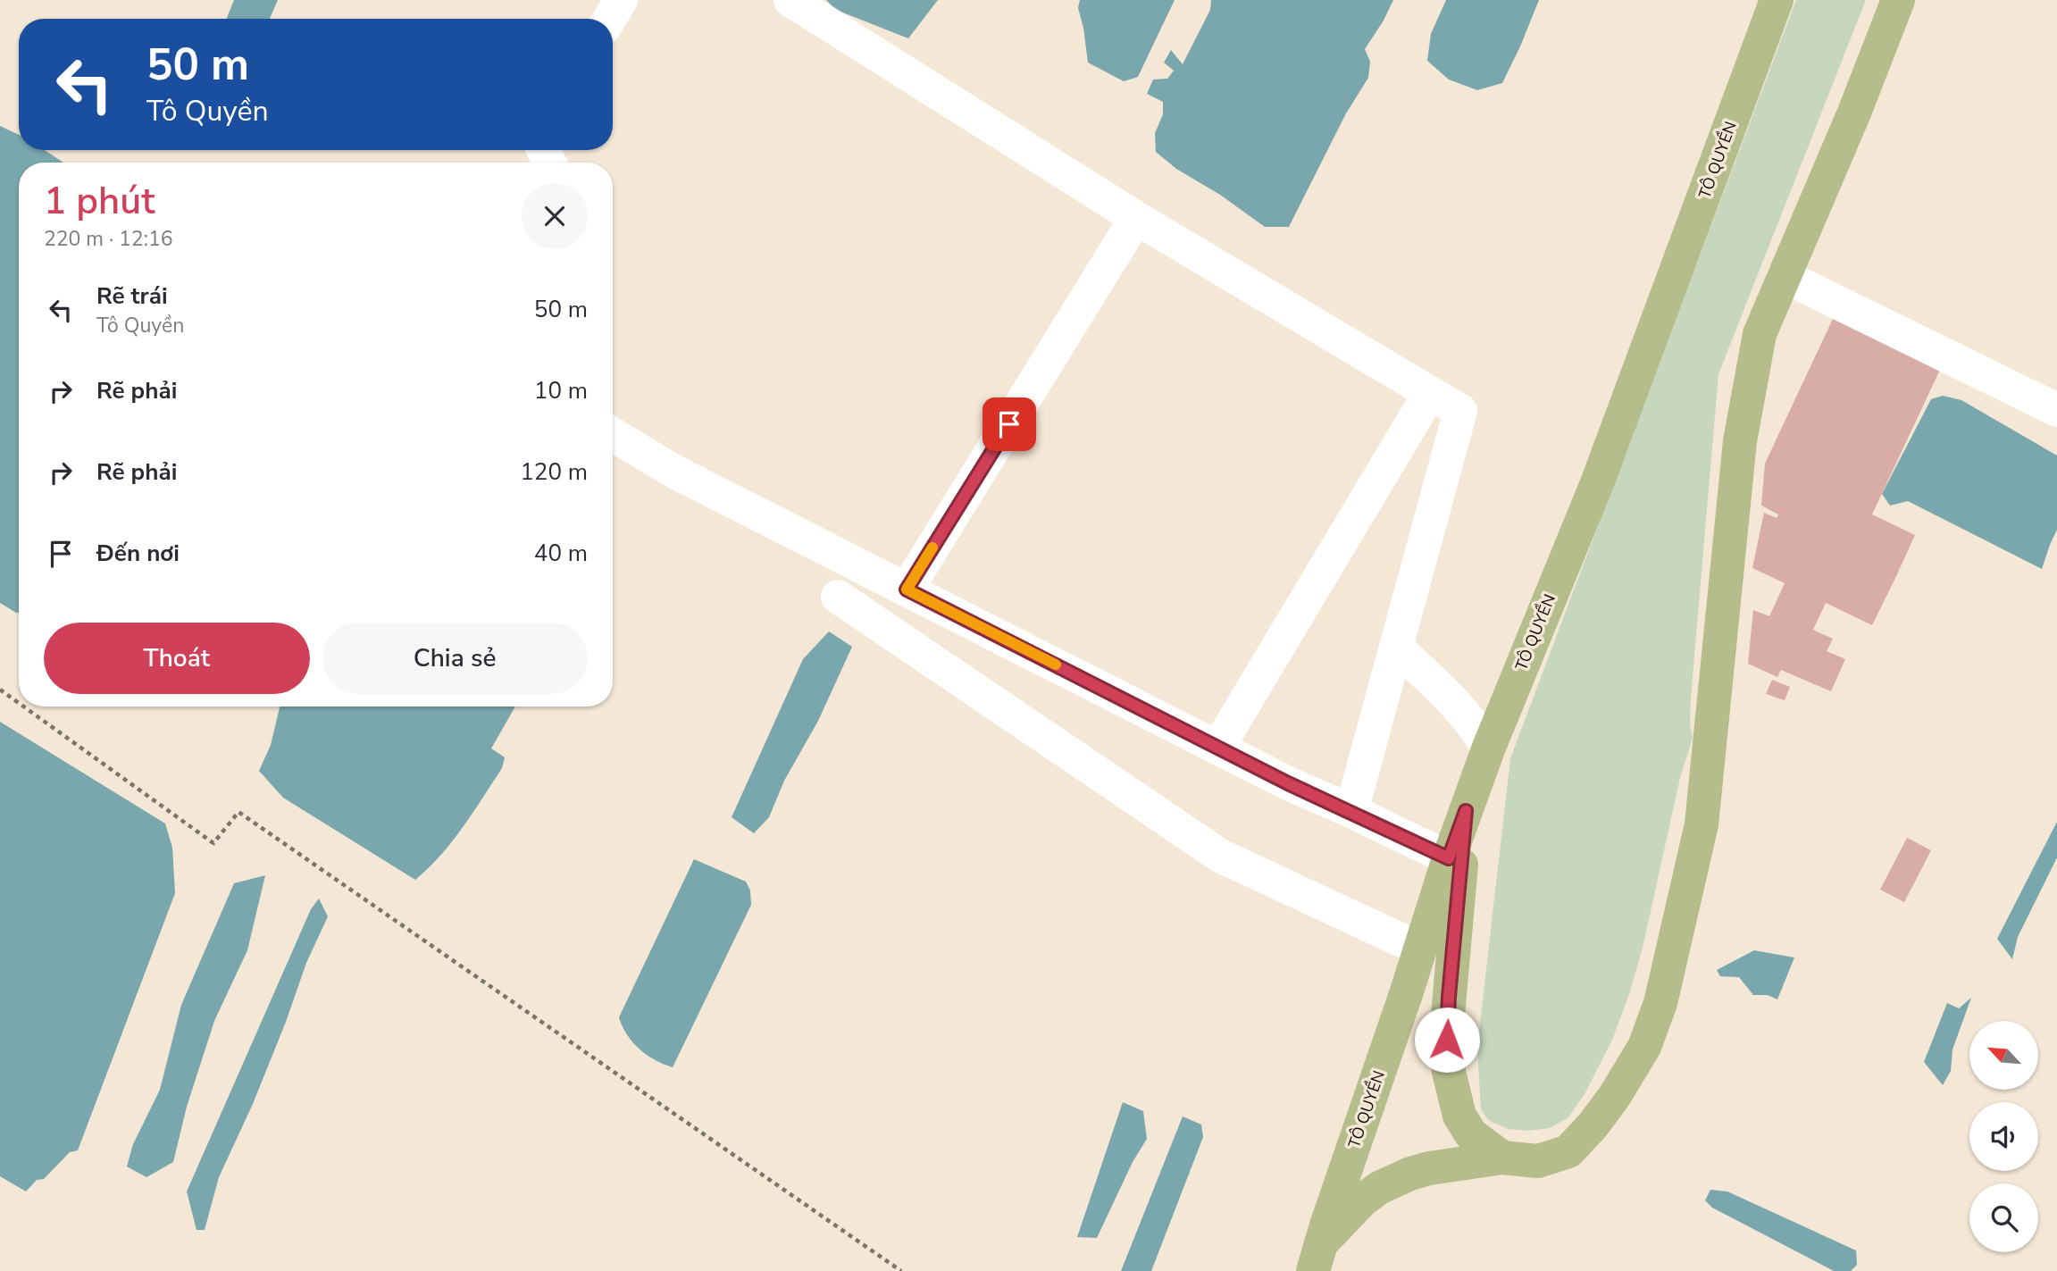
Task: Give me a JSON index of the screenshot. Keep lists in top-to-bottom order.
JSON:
{
  "streets": {
    "main road": ["TÔ QUYỀN"]
  },
  "north": "top left",
  "page": {
    "turn": ["50 m", "Tô Quyền"],
    "heading": ["1 phút", "220 m · 12:16"],
    "list": [
      {
        "name": "Rẽ trái",
        "note": "Tô Quyền",
        "value": "50 m"
      },
      {
        "name": "Rẽ phải",
        "value": "10 m"
      },
      {
        "name": "Rẽ phải",
        "value": "120 m"
      },
      {
        "name": "Đến nơi",
        "value": "40 m"
      }
    ],
    "buttons": ["Thoát", "Chia sẻ"]
  }
}
